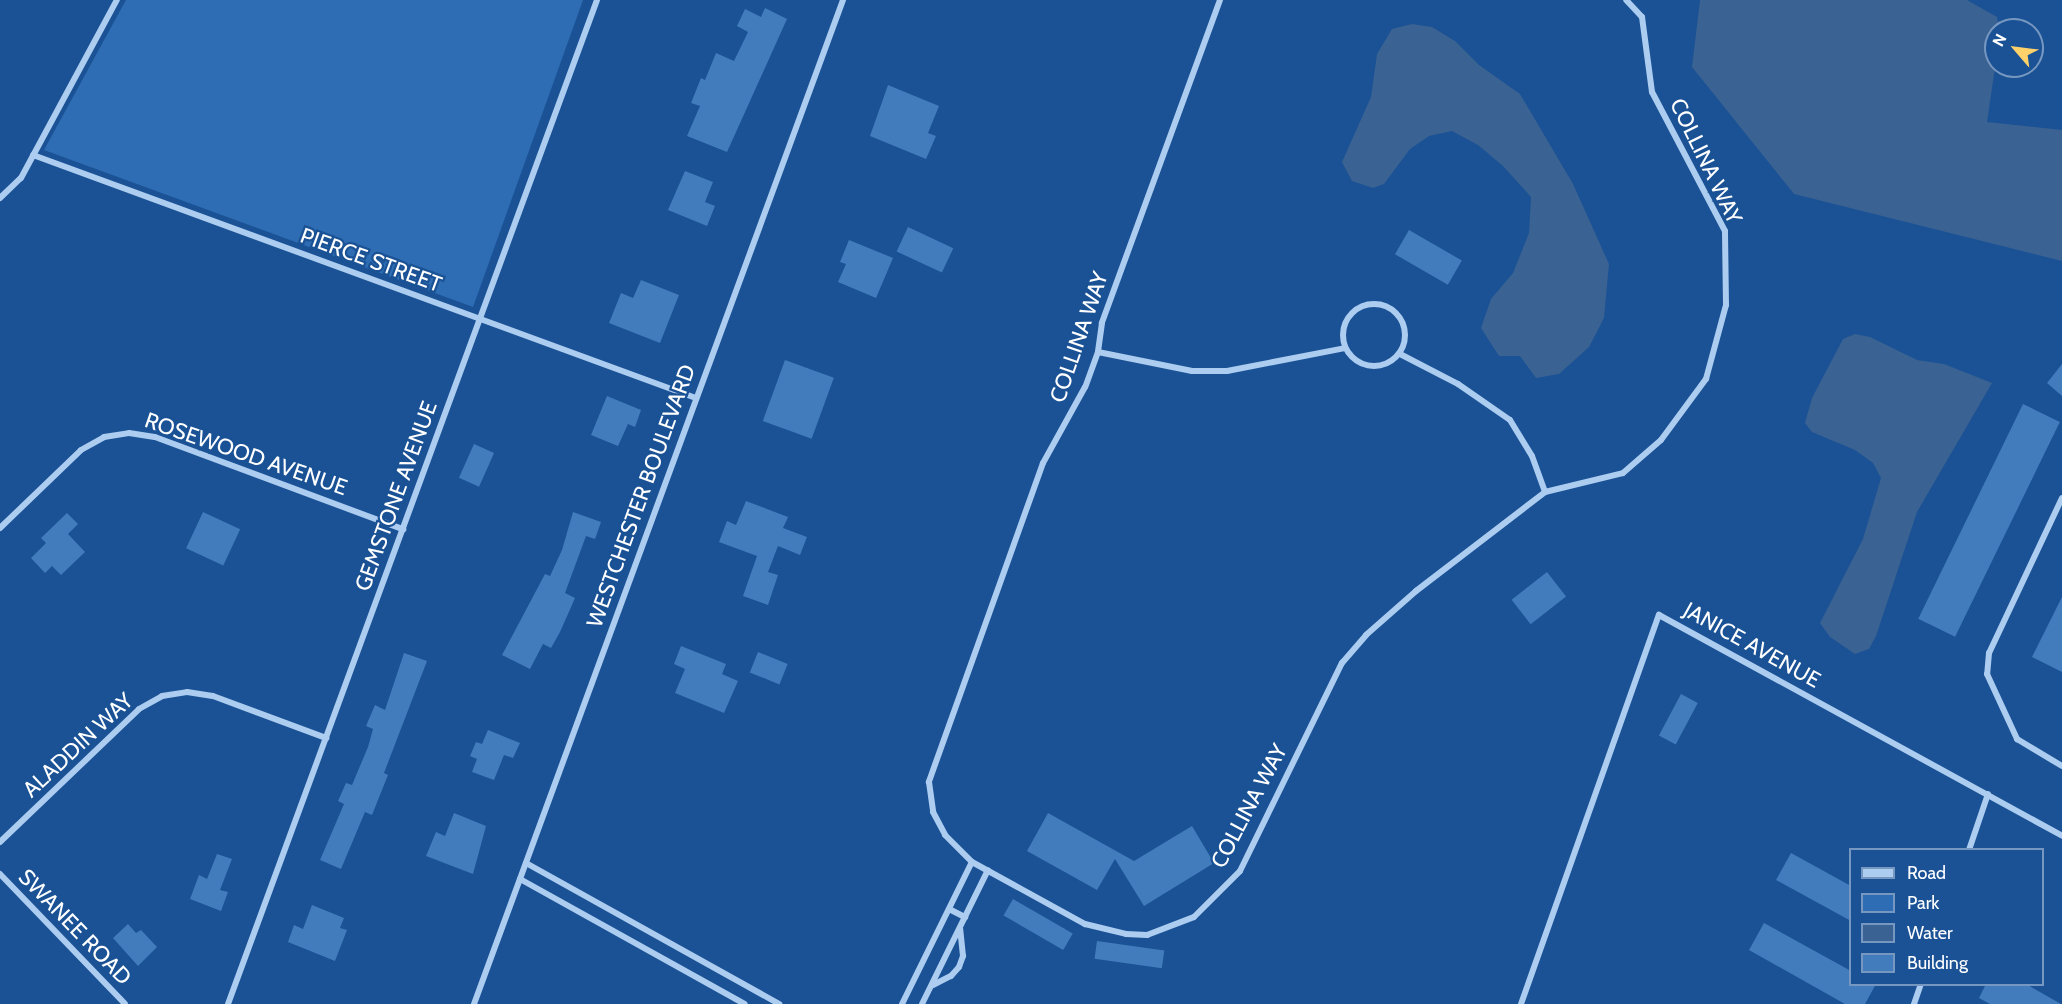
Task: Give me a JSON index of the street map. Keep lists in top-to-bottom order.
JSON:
{
  "streets": {
    "street": [
      "COLLINA WAY",
      "PIERCE STREET",
      "ROSEWOOD AVENUE",
      "GEMSTONE AVENUE",
      "WESTCHESTER BOULEVARD",
      "JANICE AVENUE",
      "ALADDIN WAY",
      "SWANEE ROAD"
    ]
  },
  "crossings": [
    ["PIERCE STREET", "GEMSTONE AVENUE"],
    ["PIERCE STREET", "WESTCHESTER BOULEVARD"],
    ["ROSEWOOD AVENUE", "GEMSTONE AVENUE"],
    ["GEMSTONE AVENUE", "ALADDIN WAY"]
  ],
  "legend": [
    "Road",
    "Park",
    "Water",
    "Building"
  ],
  "north": "top left"
}
